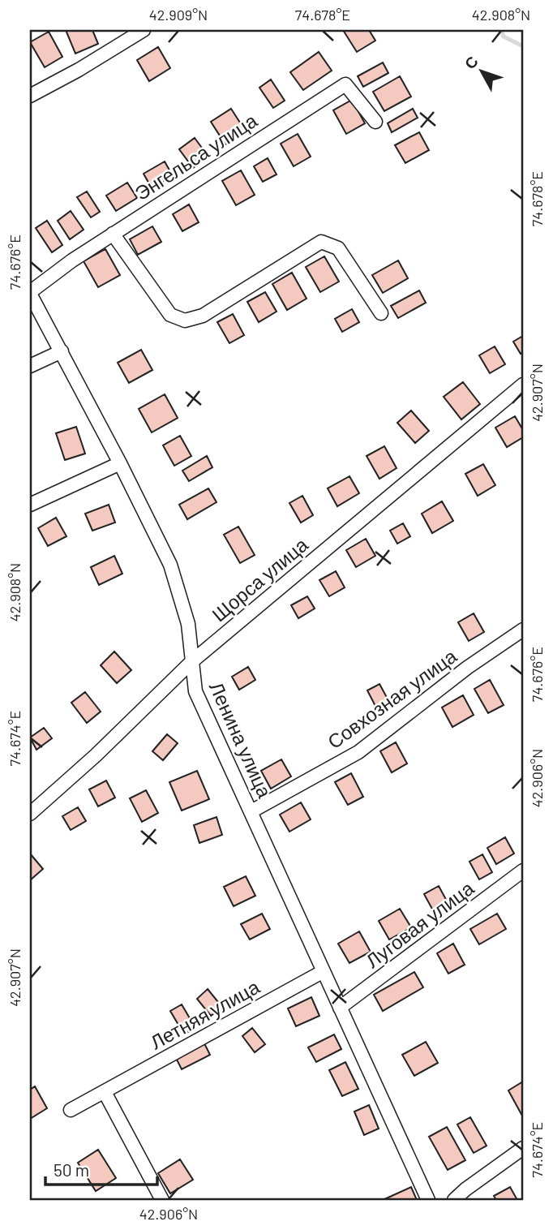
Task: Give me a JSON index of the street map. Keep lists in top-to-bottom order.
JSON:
{
  "streets": {
    "street": [
      "Энгельса улица",
      "Щорса улица",
      "Совхозная улица",
      "Ленина улица",
      "Луговая улица",
      "Летняя улица"
    ]
  },
  "crossings": [
    ["Энгельса улица", "Ленина улица"],
    ["Щорса улица", "Ленина улица"],
    ["Совхозная улица", "Ленина улица"],
    ["Ленина улица", "Луговая улица"],
    ["Ленина улица", "Летняя улица"]
  ],
  "scale_bar": "50 m",
  "north": "top left",
  "coordinates": [
    "42.909°N",
    "74.678°E",
    "42.908°N",
    "74.676°E",
    "42.907°N",
    "74.674°E",
    "42.906°N"
  ]
}
